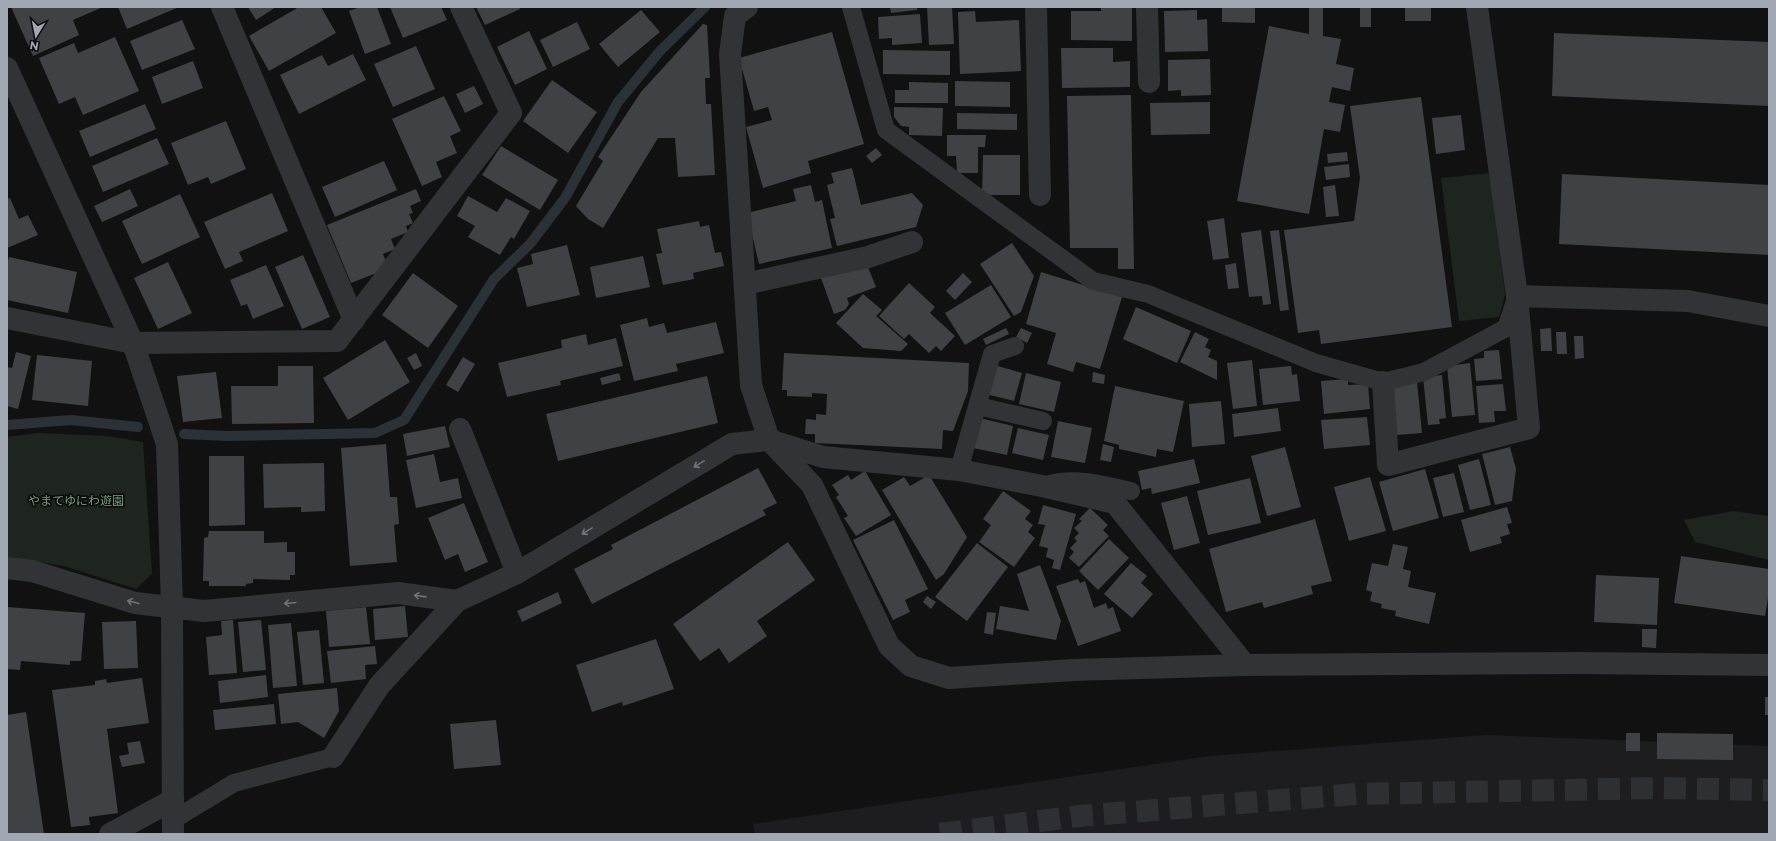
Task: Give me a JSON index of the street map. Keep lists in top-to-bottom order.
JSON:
{
  "parks": ["やまてゆにわ遊園"],
  "north": "bottom"
}
